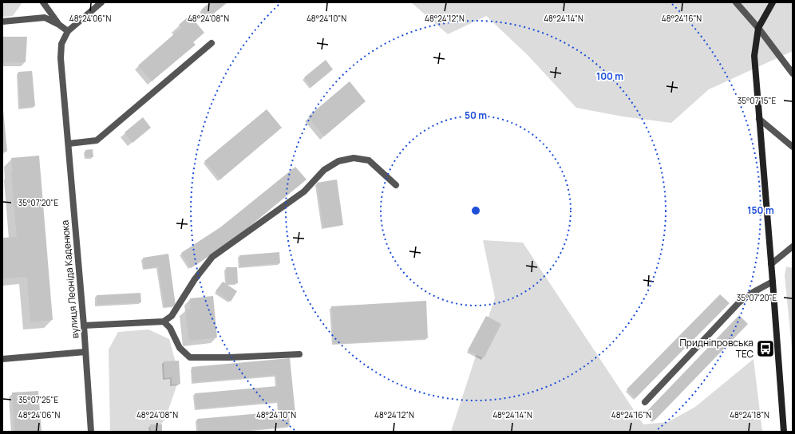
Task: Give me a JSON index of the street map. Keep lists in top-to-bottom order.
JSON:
{
  "streets": {
    "street": ["вулиця Леоніда Каденюка"]
  },
  "places": {
    "bus stop": ["Придніпровська ТЕС"]
  },
  "coordinates": [
    "48°24'06\"N",
    "48°24'08\"N",
    "48°24'10\"N",
    "48°24'12\"N",
    "48°24'14\"N",
    "48°24'16\"N",
    "35°07'15\"E",
    "35°07'20\"E",
    "35°07'25\"E",
    "48°24'18\"N"
  ],
  "rings": ["100 m", "50 m", "150 m"]
}
